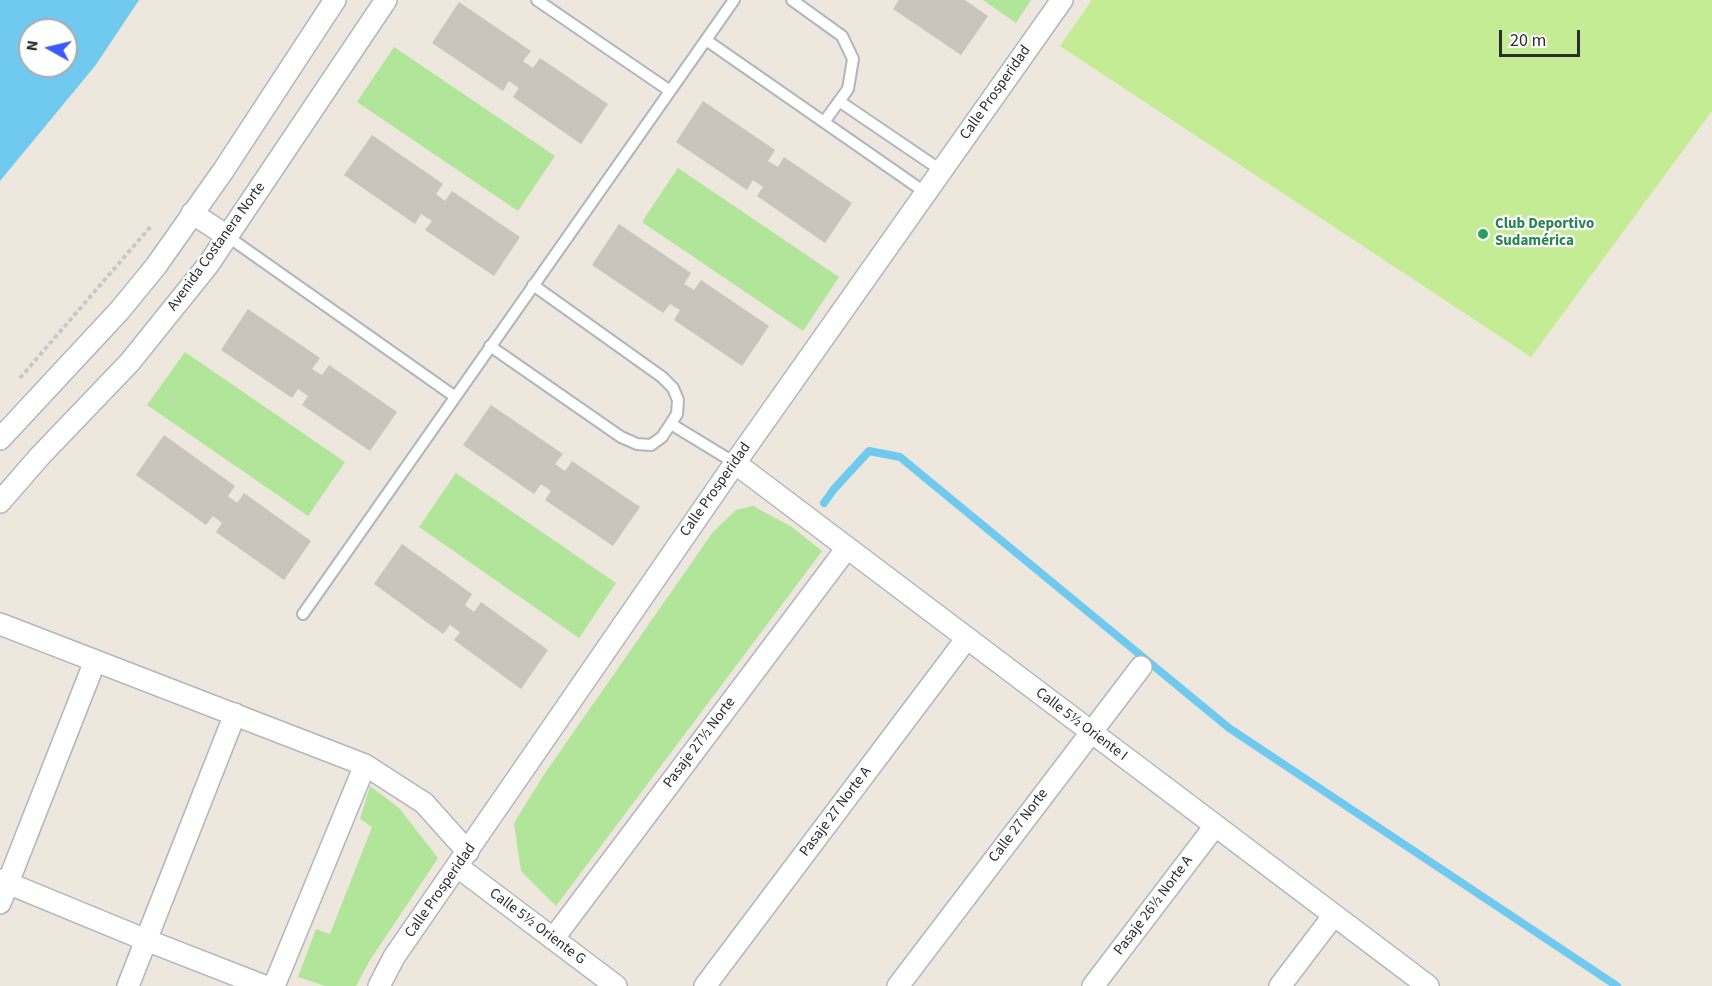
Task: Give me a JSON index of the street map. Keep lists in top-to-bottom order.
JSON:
{
  "streets": {
    "street": [
      "Calle Prosperidad",
      "Avenida Costanera Norte",
      "Calle 5½ Oriente I",
      "Pasaje 27½ Norte",
      "Pasaje 27 Norte A",
      "Calle 27 Norte",
      "Pasaje 26½ Norte A",
      "Calle 5½ Oriente G"
    ]
  },
  "crossings": [
    ["Calle Prosperidad", "Calle 5½ Oriente I"],
    ["Calle Prosperidad", "Calle 5½ Oriente G"],
    ["Calle 5½ Oriente I", "Pasaje 27½ Norte"],
    ["Calle 5½ Oriente I", "Pasaje 27 Norte A"],
    ["Calle 5½ Oriente I", "Calle 27 Norte"],
    ["Calle 5½ Oriente I", "Pasaje 26½ Norte A"],
    ["Pasaje 27½ Norte", "Calle 5½ Oriente G"]
  ],
  "places": ["Club Deportivo Sudamérica"],
  "scale_bar": "20 m",
  "north": "left"
}
